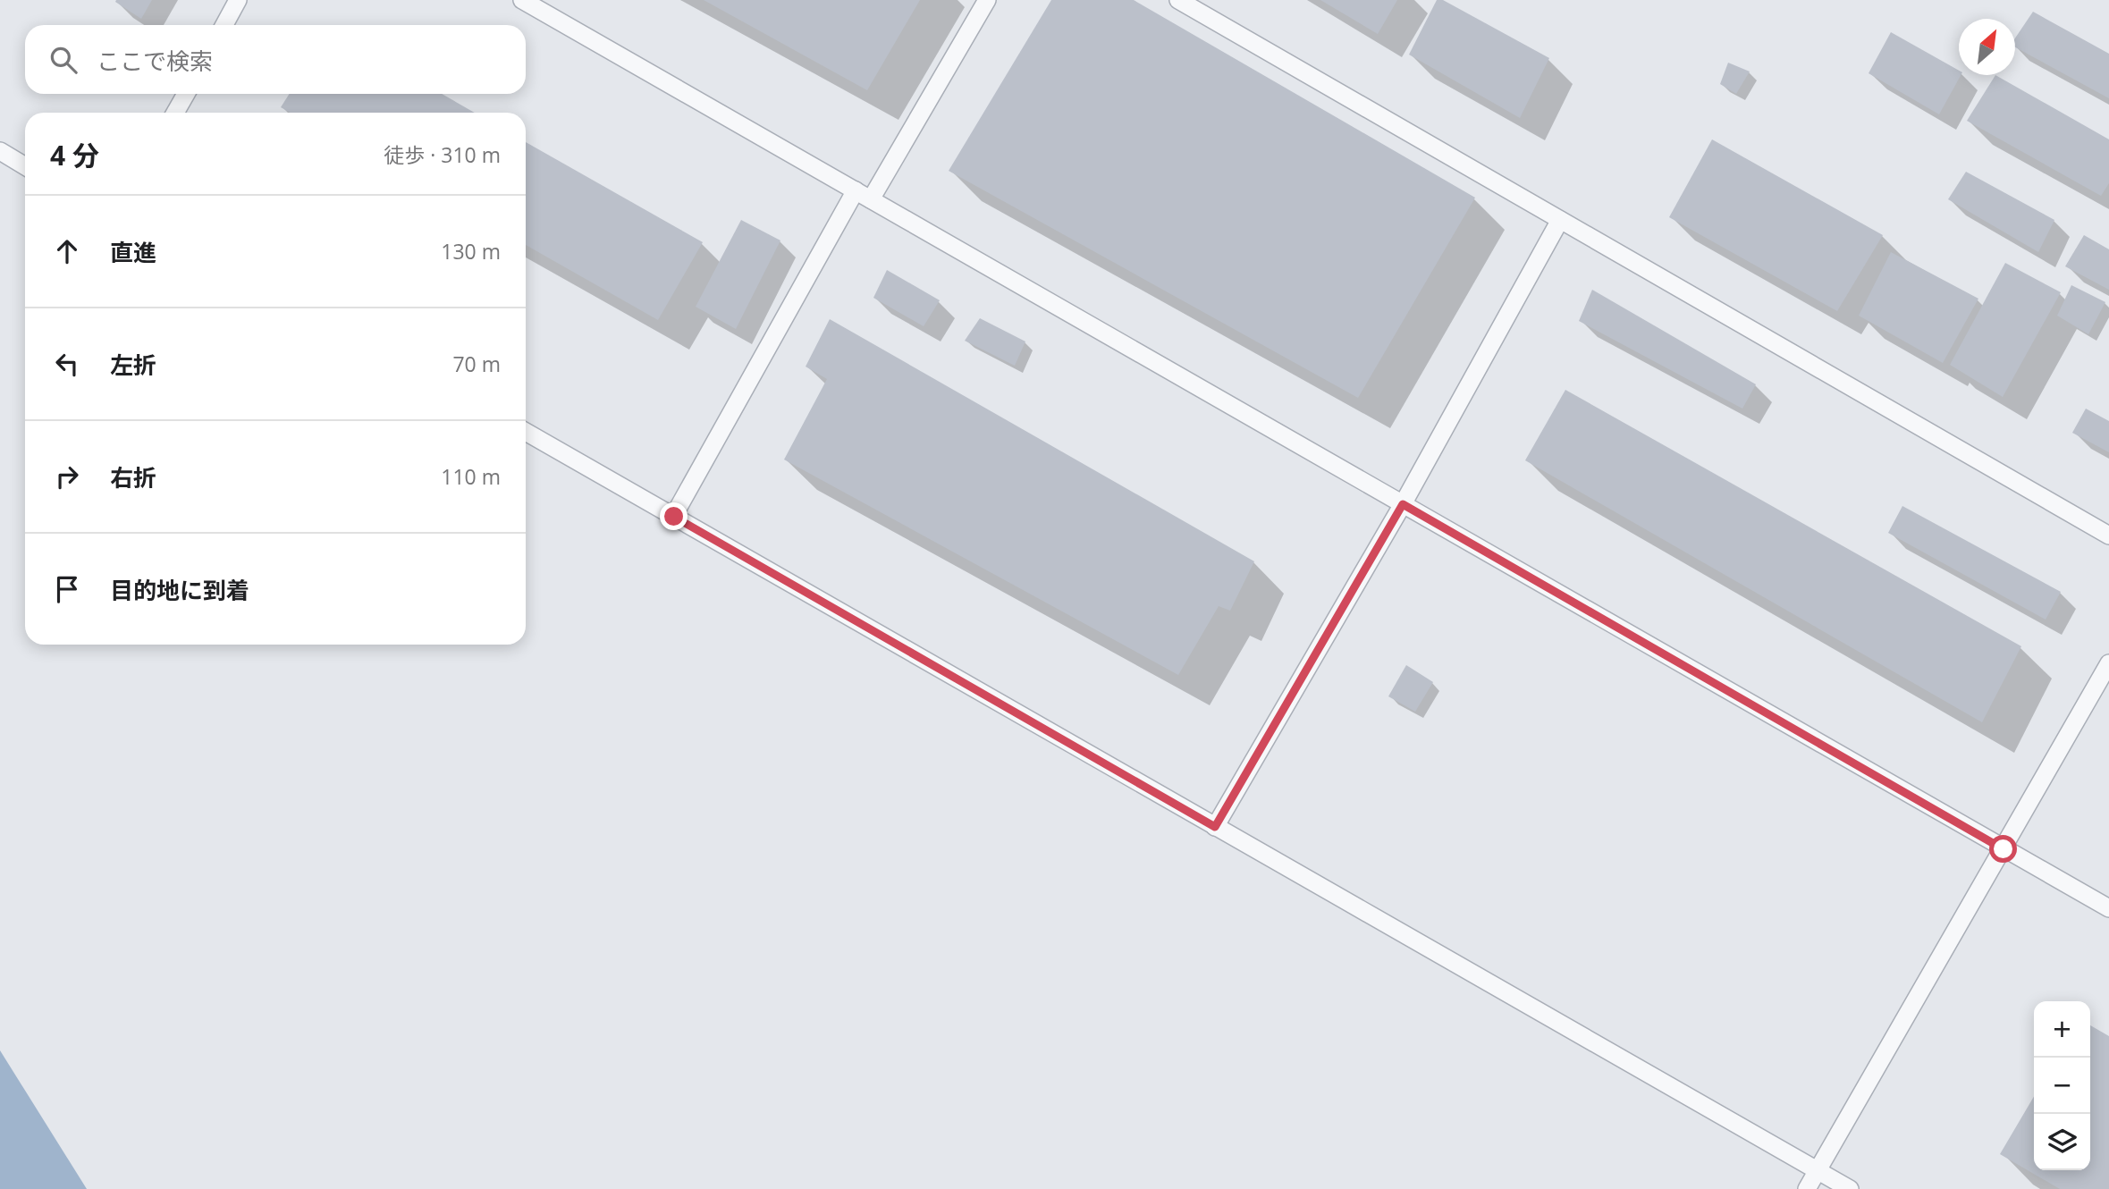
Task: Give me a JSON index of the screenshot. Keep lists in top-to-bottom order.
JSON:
{
  "north": "top right",
  "page": {
    "search": "ここで検索",
    "heading": ["4 分", "徒歩 · 310 m"],
    "list": [
      ["直進", "130 m"],
      ["左折", "70 m"],
      ["右折", "110 m"],
      "目的地に到着"
    ],
    "map_buttons": ["+", "−"]
  }
}
